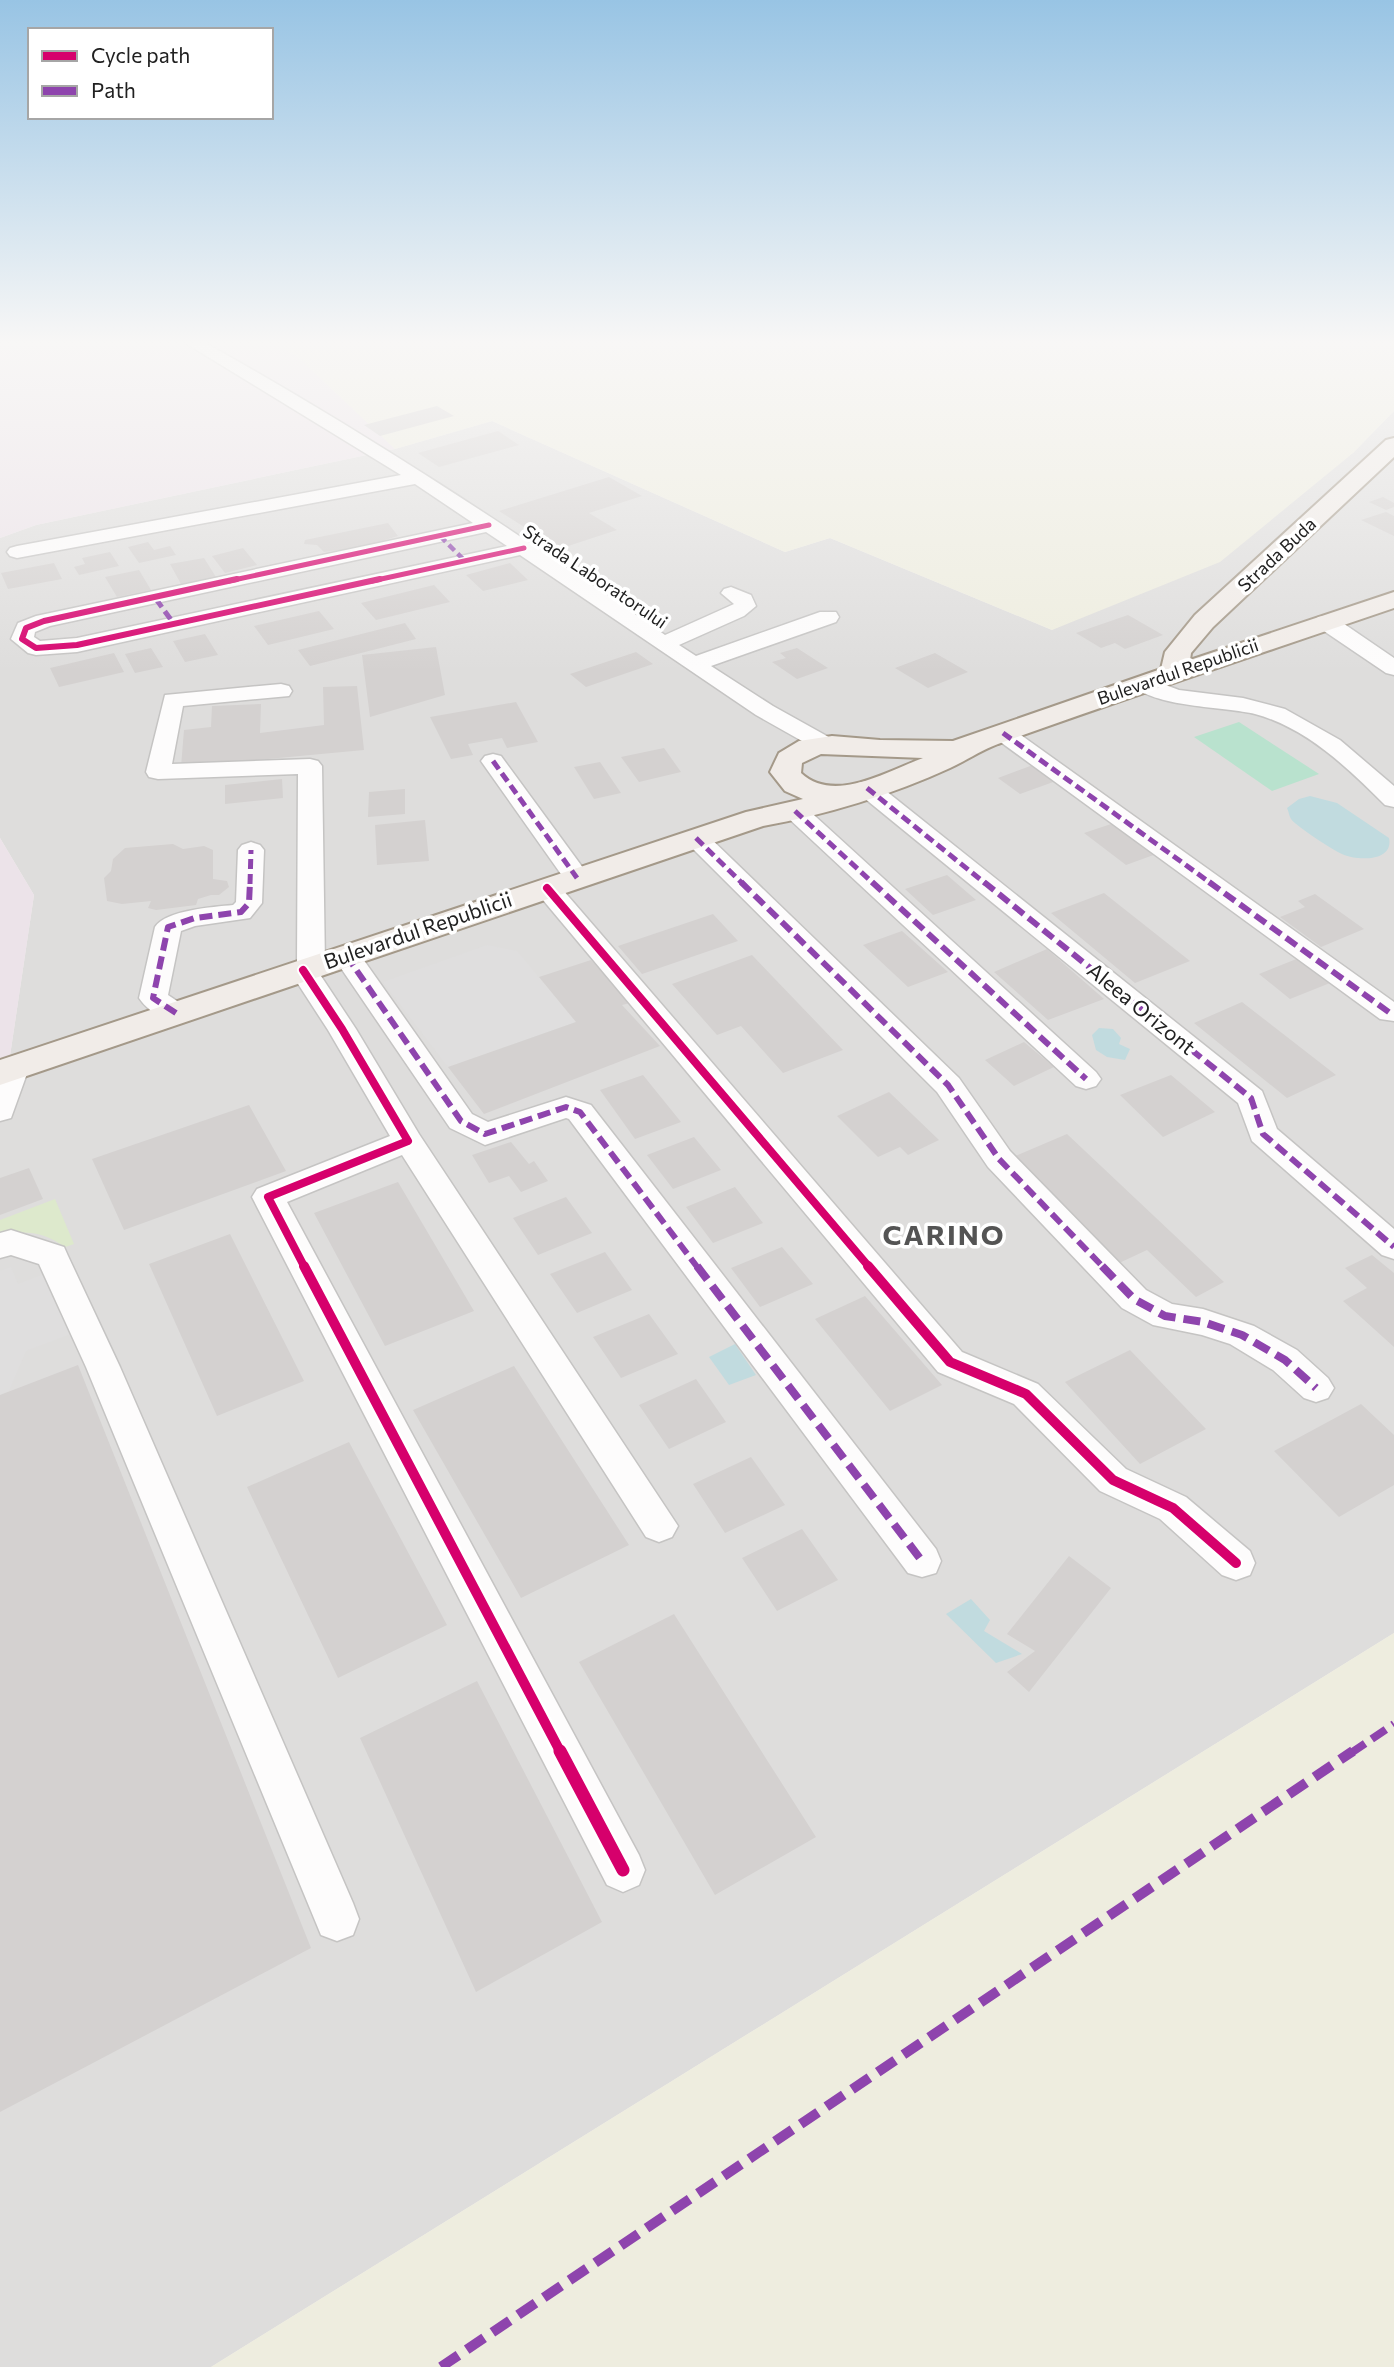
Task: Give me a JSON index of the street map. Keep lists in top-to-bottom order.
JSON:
{
  "streets": {
    "main road": ["Strada Buda", "Bulevardul Republicii"],
    "street": ["Strada Laboratorului", "Aleea Orizont"]
  },
  "crossings": [
    ["Strada Buda", "Bulevardul Republicii"],
    ["Strada Laboratorului", "Bulevardul Republicii"],
    ["Bulevardul Republicii", "Aleea Orizont"]
  ],
  "districts": ["CARINO"],
  "legend": ["Cycle path", "Path"]
}
